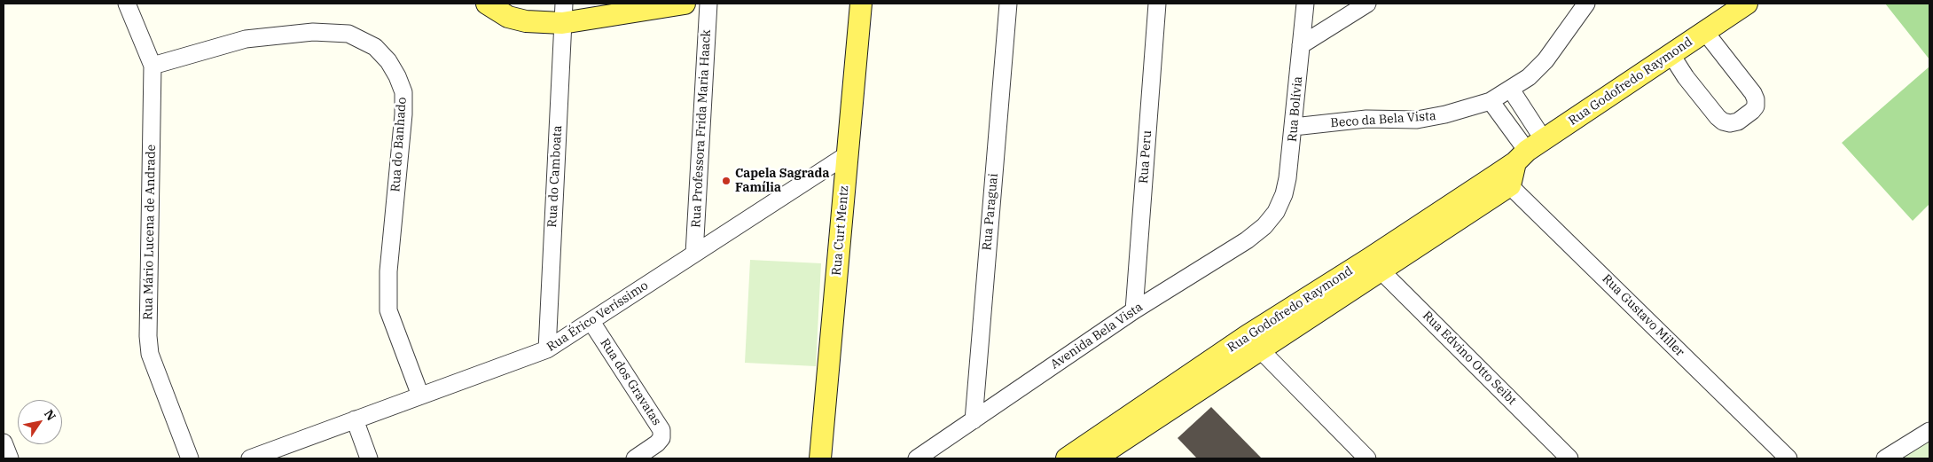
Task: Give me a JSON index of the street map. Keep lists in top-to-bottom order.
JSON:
{
  "streets": {
    "main road": ["Rua Godofredo Raymond", "Rua Curt Mentz"],
    "street": [
      "Rua Bolívia",
      "Beco da Bela Vista",
      "Rua Professora Frida Maria Haack",
      "Rua do Banhado",
      "Rua Peru",
      "Rua do Camboata",
      "Rua Paraguai",
      "Rua Mário Lucena de Andrade",
      "Rua Gustavo Miller",
      "Rua Érico Veríssimo",
      "Avenida Bela Vista",
      "Rua Edvino Otto Seibt",
      "Rua dos Gravatas"
    ]
  },
  "crossings": [
    ["Rua Godofredo Raymond", "Rua Gustavo Miller"],
    ["Rua Godofredo Raymond", "Rua Edvino Otto Seibt"],
    ["Rua Bolívia", "Beco da Bela Vista"],
    ["Rua Bolívia", "Avenida Bela Vista"],
    ["Rua Professora Frida Maria Haack", "Rua Érico Veríssimo"],
    ["Rua do Banhado", "Rua Mário Lucena de Andrade"],
    ["Rua do Banhado", "Rua Érico Veríssimo"],
    ["Rua Peru", "Avenida Bela Vista"],
    ["Rua do Camboata", "Rua Érico Veríssimo"],
    ["Rua Paraguai", "Avenida Bela Vista"],
    ["Rua Curt Mentz", "Rua Érico Veríssimo"],
    ["Rua Érico Veríssimo", "Rua dos Gravatas"]
  ],
  "places": ["Capela Sagrada Família"],
  "north": "top right"
}
